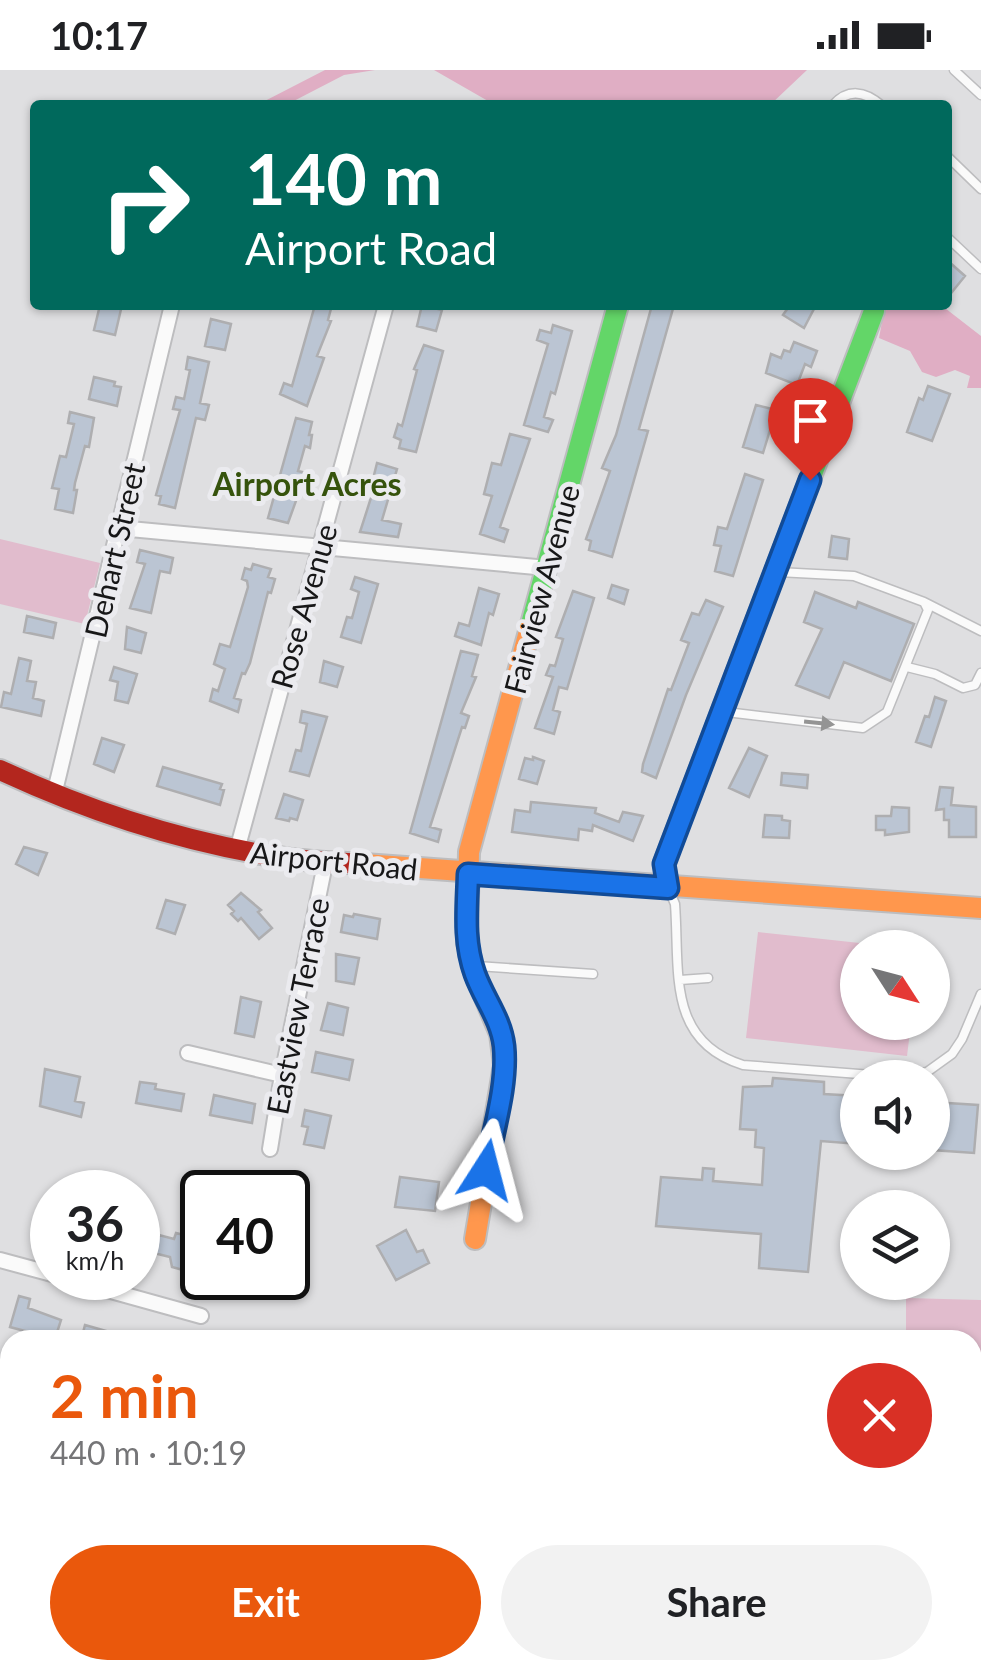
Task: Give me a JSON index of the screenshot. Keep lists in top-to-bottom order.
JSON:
{
  "streets": {
    "street": [
      "Dehart Street",
      "Fairview Avenue",
      "Rose Avenue",
      "Airport Road",
      "Eastview Terrace"
    ]
  },
  "crossings": [
    ["Dehart Street", "Airport Road"],
    ["Fairview Avenue", "Airport Road"],
    ["Rose Avenue", "Airport Road"],
    ["Airport Road", "Eastview Terrace"]
  ],
  "districts": ["Airport Acres"],
  "north": "bottom right",
  "page": {
    "status": "10:17",
    "turn": ["140 m", "Airport Road"],
    "speed": "36 km/h",
    "limit": "40",
    "heading": ["2 min", "440 m · 10:19"],
    "buttons": ["Exit", "Share"]
  }
}
